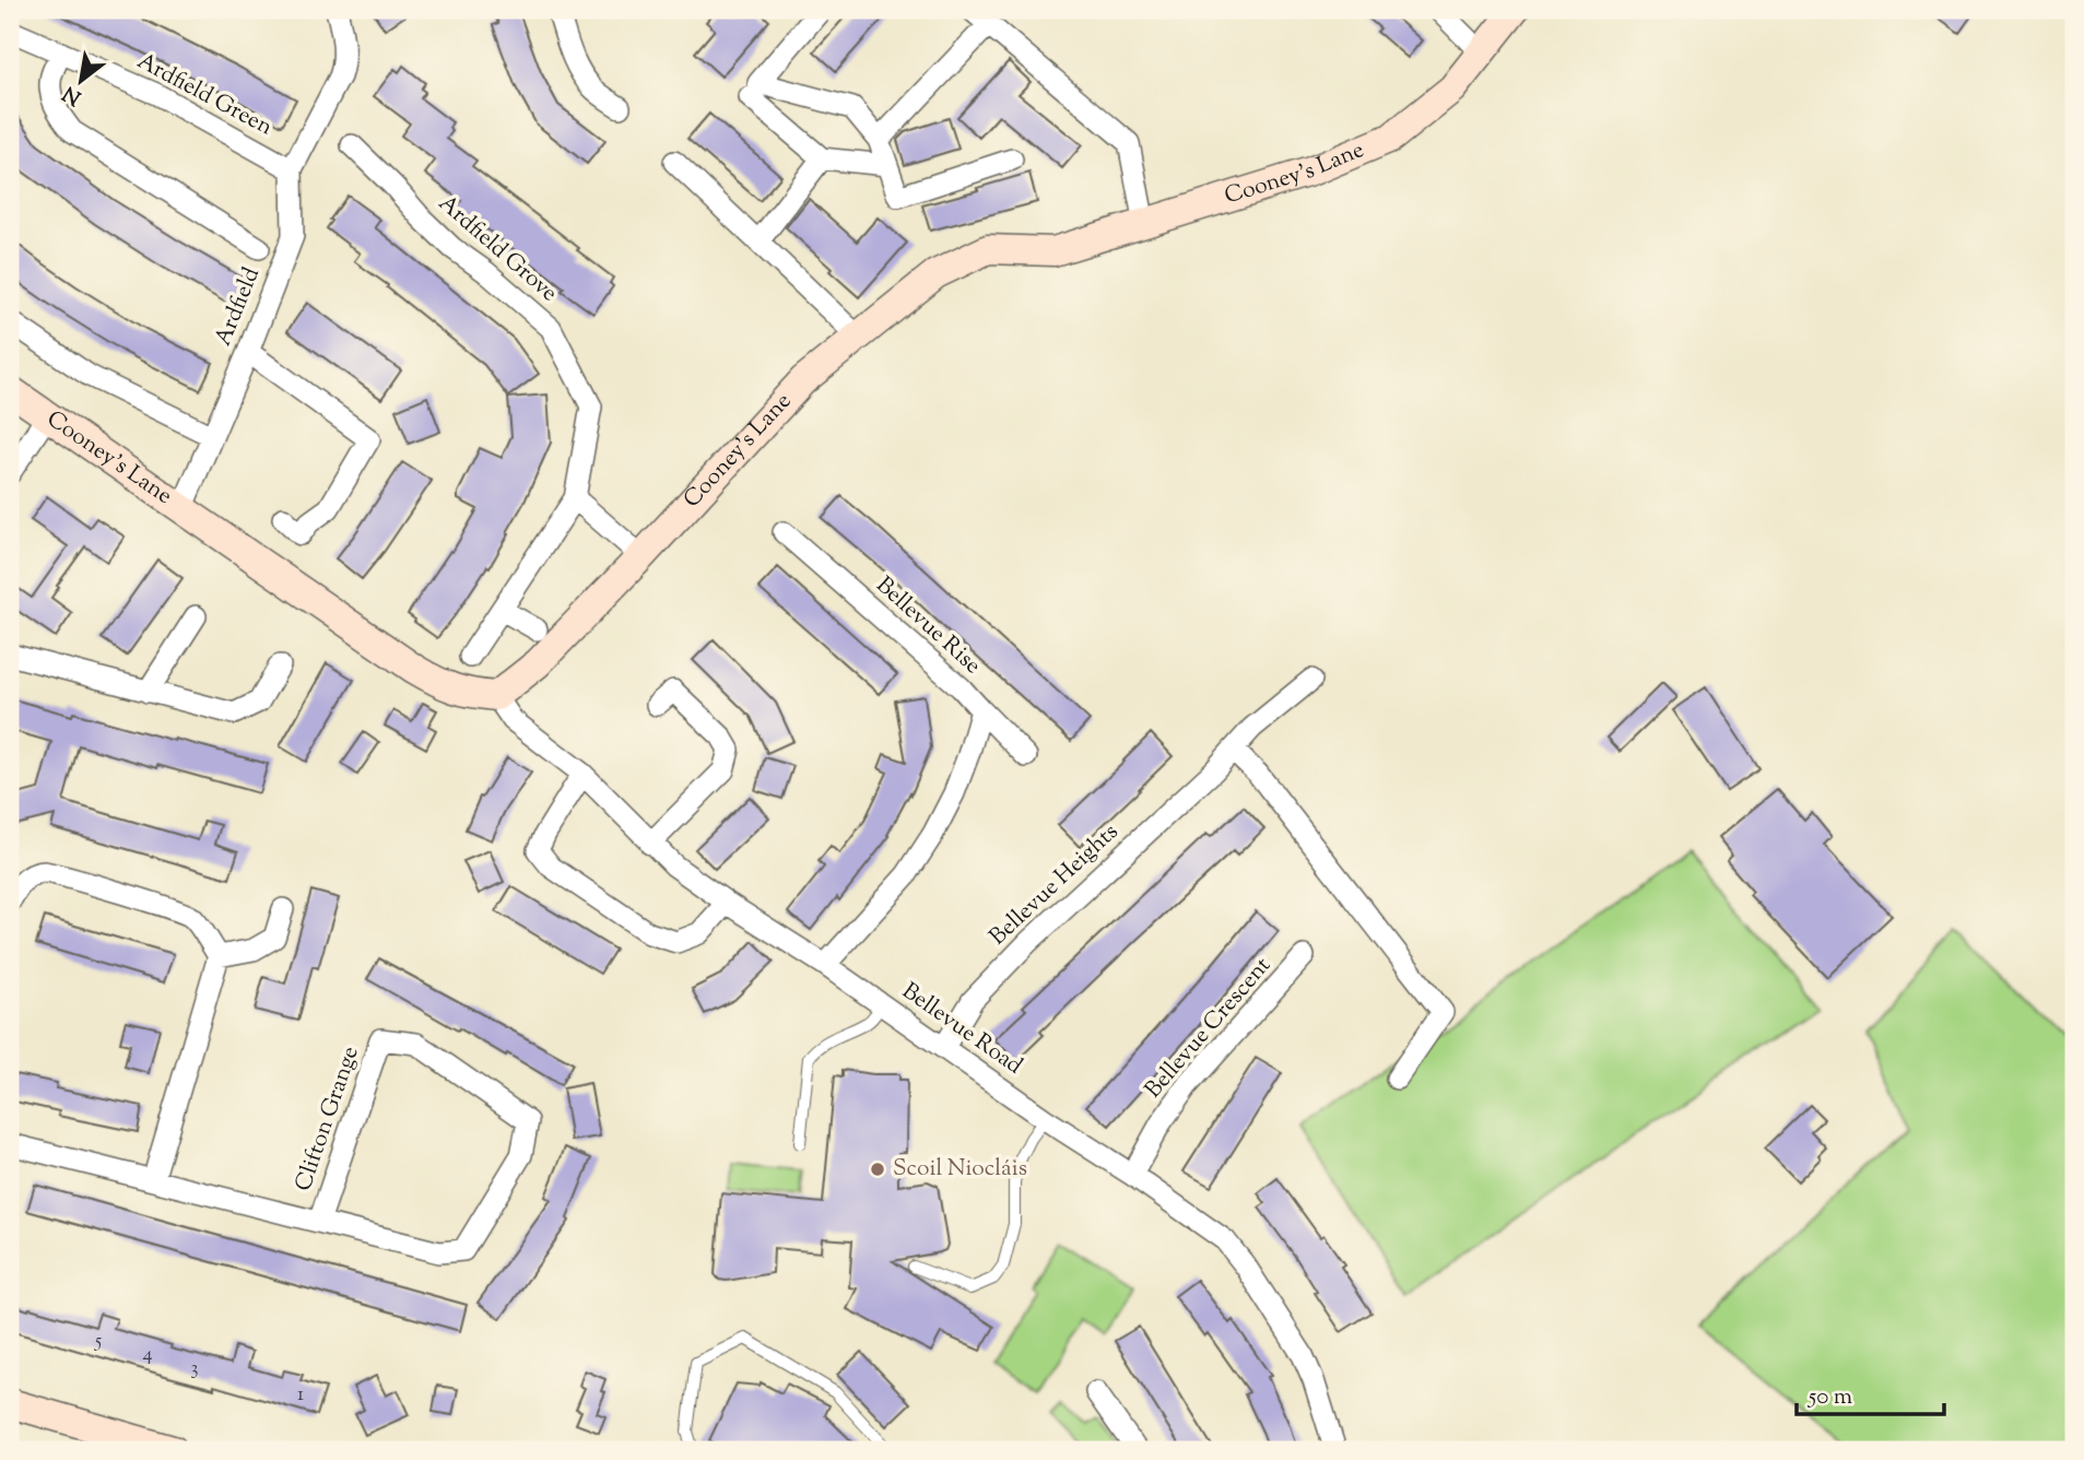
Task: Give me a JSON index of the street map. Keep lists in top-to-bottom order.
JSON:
{
  "streets": {
    "street": [
      "Ardfield Green",
      "Cooney's Lane",
      "Ardfield Grove",
      "Ardfield",
      "Bellevue Rise",
      "Bellevue Heights",
      "Bellevue Crescent",
      "Bellevue Road",
      "Clifton Grange"
    ]
  },
  "crossings": [
    ["Ardfield Green", "Ardfield"],
    ["Cooney's Lane", "Ardfield"],
    ["Cooney's Lane", "Bellevue Road"],
    ["Bellevue Rise", "Bellevue Road"],
    ["Bellevue Heights", "Bellevue Road"],
    ["Bellevue Crescent", "Bellevue Road"]
  ],
  "places": ["Scoil Niocláis"],
  "house_numbers": [
    "5",
    "4",
    "3",
    "1"
  ],
  "scale_bar": "50 m",
  "north": "bottom left"
}
